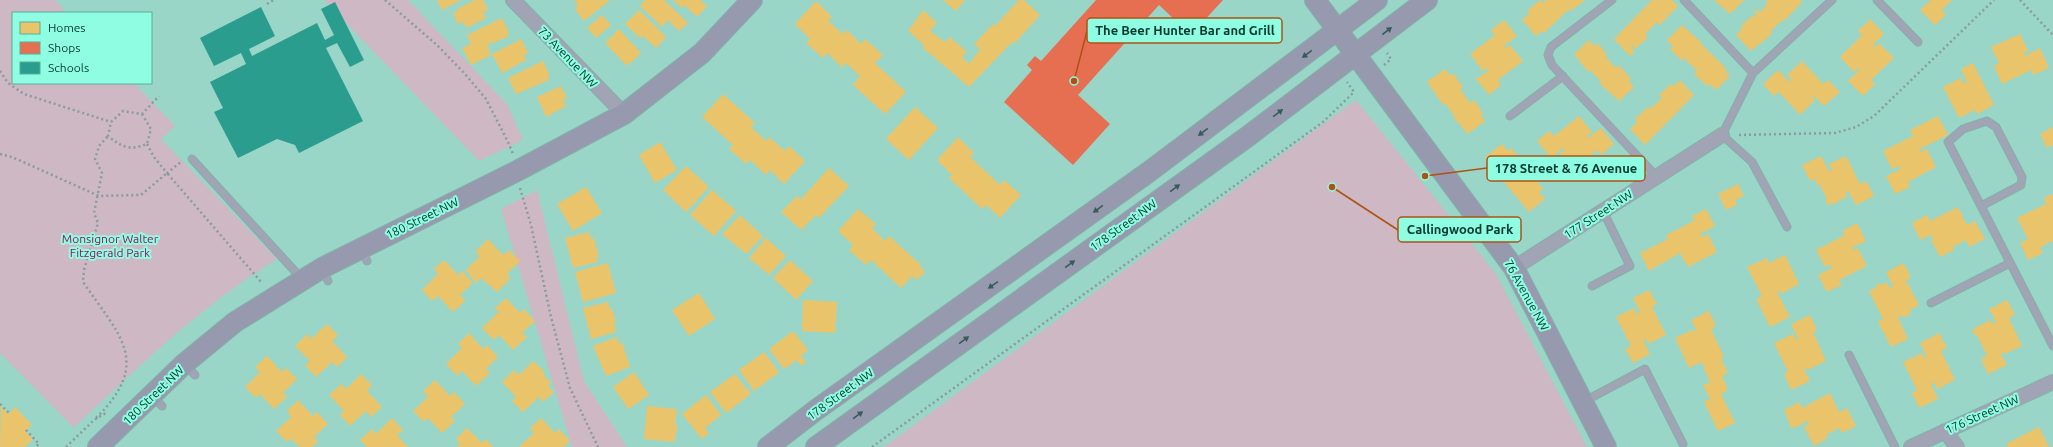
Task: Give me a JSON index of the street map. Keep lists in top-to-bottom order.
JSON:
{
  "streets": {
    "main road": ["180 Street NW", "178 Street NW", "76 Avenue NW"],
    "street": ["73 Avenue NW", "177 Street NW", "176 Street NW"]
  },
  "crossings": [
    ["73 Avenue NW", "180 Street NW"],
    ["177 Street NW", "76 Avenue NW"],
    ["178 Street NW", "76 Avenue NW"]
  ],
  "parks": ["Monsignor Walter Fitzgerald Park"],
  "places": ["The Beer Hunter Bar and Grill", "178 Street & 76 Avenue", "Callingwood Park"],
  "legend": ["Homes", "Shops", "Schools"]
}
